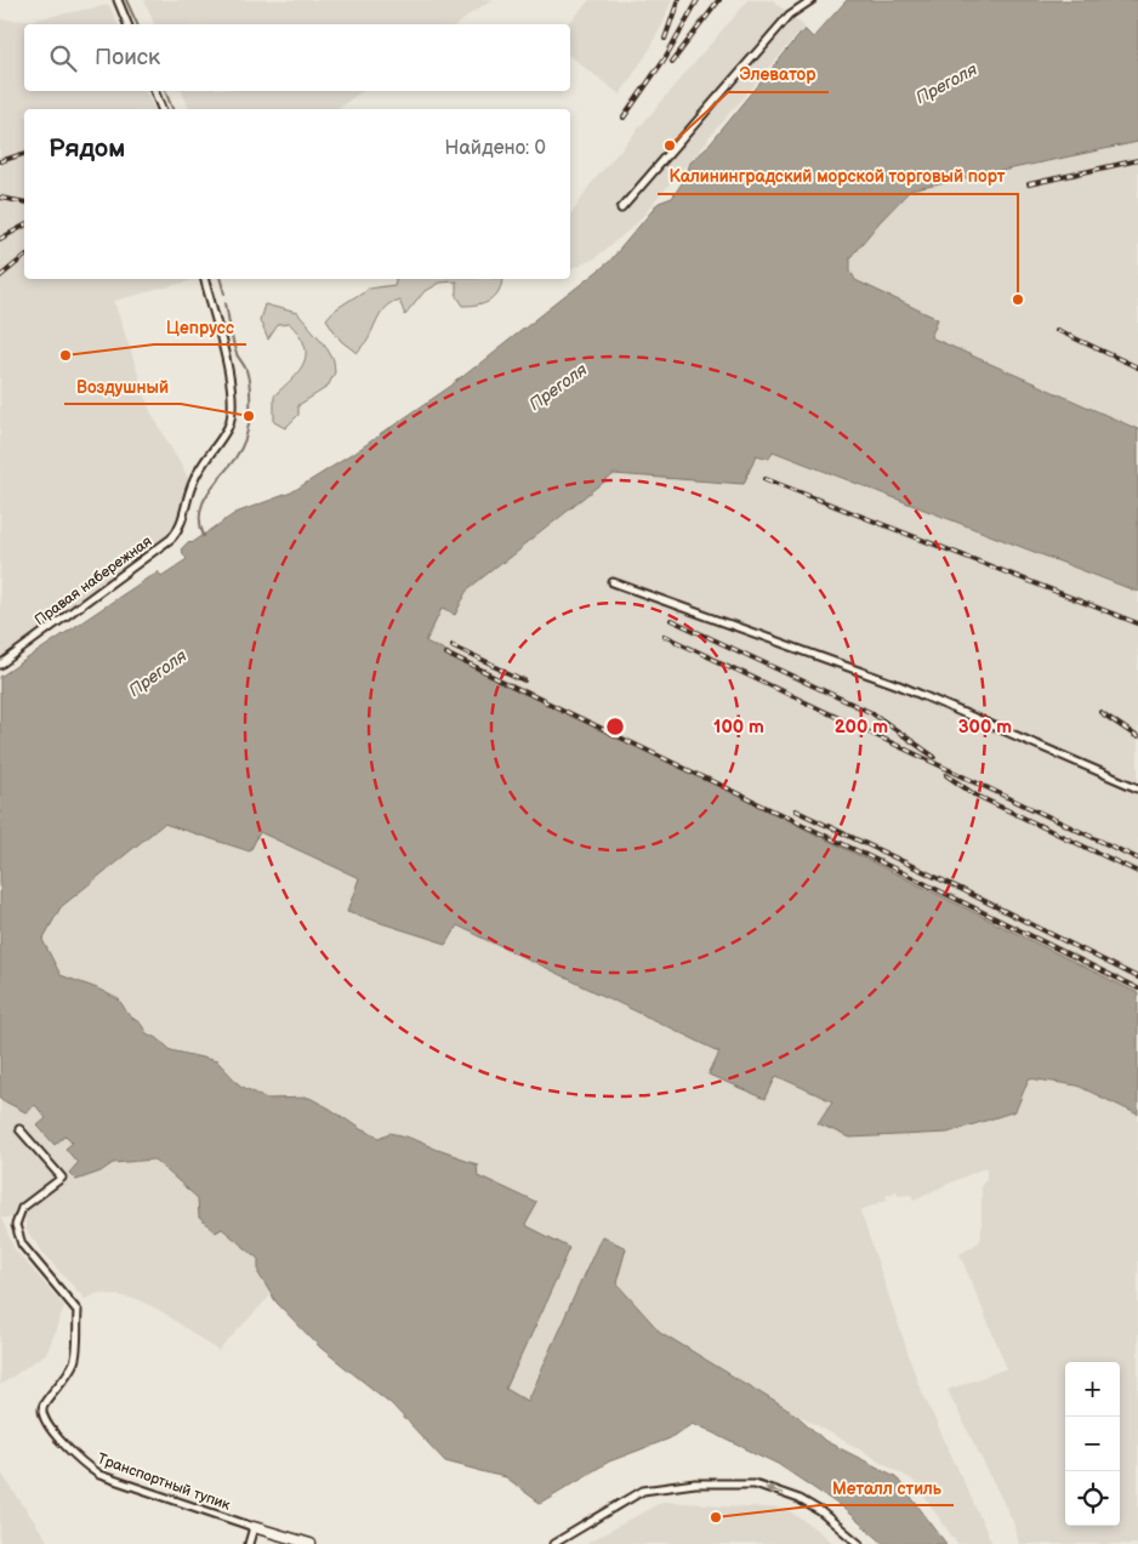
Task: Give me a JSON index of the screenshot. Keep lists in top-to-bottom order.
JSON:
{
  "streets": {
    "street": ["Правая набережная", "Транспортный тупик"]
  },
  "water": ["Преголя"],
  "places": [
    "Элеватор",
    "Калининградский морской торговый порт",
    "Цепрусс",
    "Воздушный",
    "Металл стиль"
  ],
  "page": {
    "search": "Поиск",
    "heading": ["Рядом", "Найдено: 0"],
    "map_buttons": ["+", "−"]
  },
  "rings": ["100 m", "200 m", "300 m"]
}
